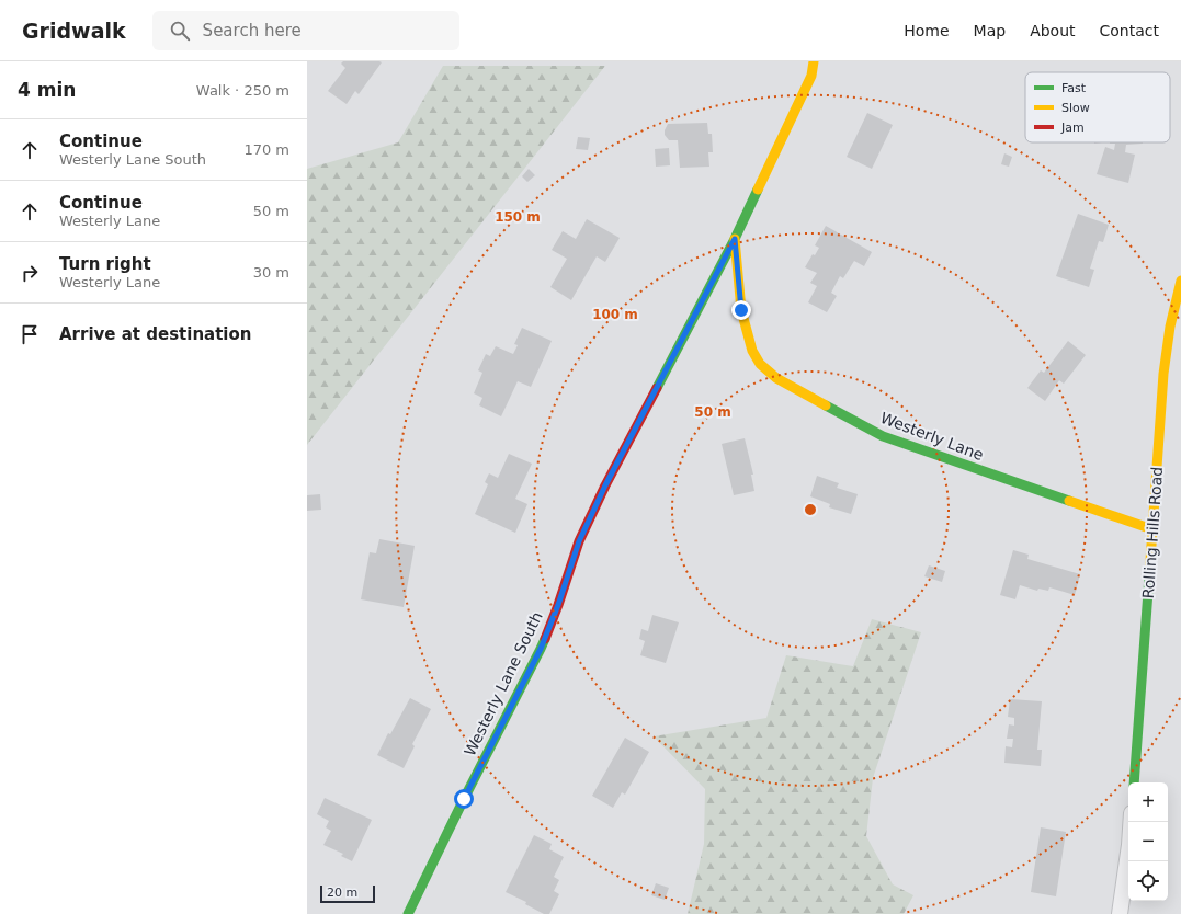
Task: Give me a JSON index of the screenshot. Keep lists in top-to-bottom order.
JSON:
{
  "streets": {
    "street": ["Westerly Lane", "Rolling Hills Road", "Westerly Lane South"]
  },
  "crossings": [
    ["Westerly Lane", "Rolling Hills Road"],
    ["Westerly Lane", "Westerly Lane South"]
  ],
  "legend": ["Fast", "Slow", "Jam"],
  "scale_bar": "20 m",
  "page": {
    "header": "Gridwalk",
    "search": "Search here",
    "nav": [
      "Home",
      "Map",
      "About",
      "Contact"
    ],
    "heading": ["4 min", "Walk · 250 m"],
    "list": [
      ["Continue", "Westerly Lane South", "170 m"],
      ["Continue", "Westerly Lane", "50 m"],
      ["Turn right", "Westerly Lane", "30 m"],
      "Arrive at destination"
    ],
    "map_buttons": ["+", "−"],
    "scale": "20 m"
  },
  "rings": ["150 m", "100 m", "50 m"]
}
